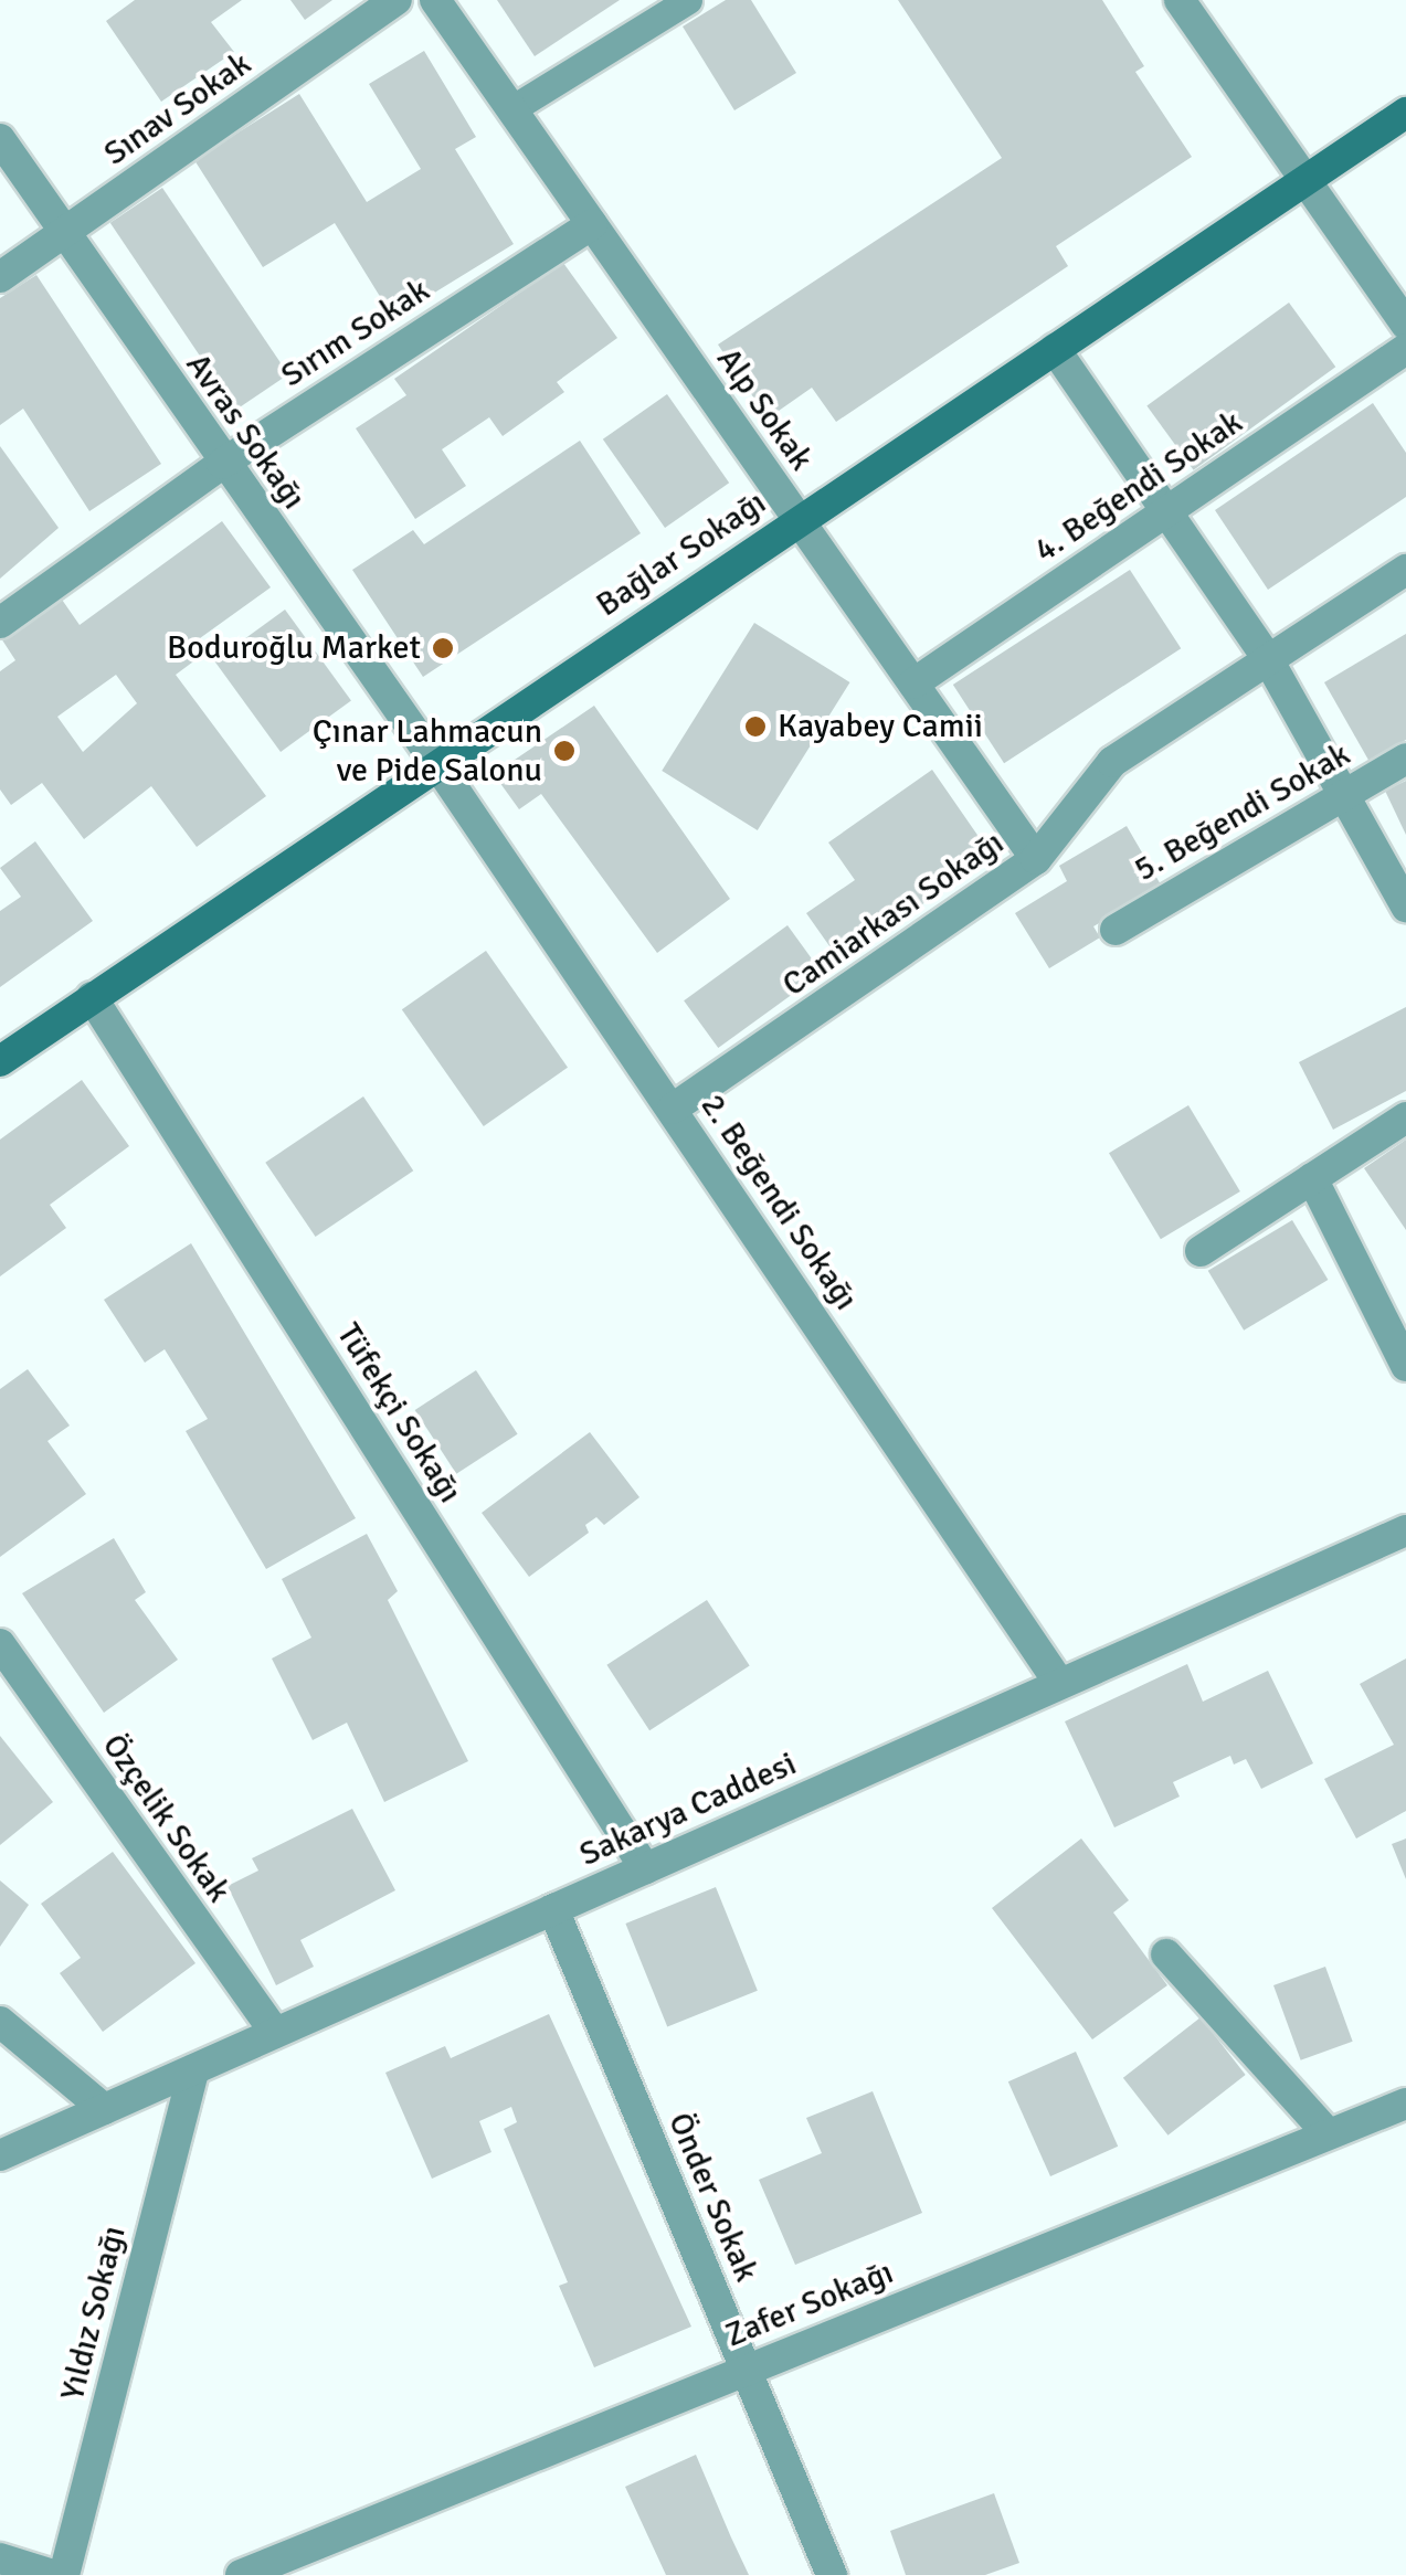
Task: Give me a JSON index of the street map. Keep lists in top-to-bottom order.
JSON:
{
  "streets": {
    "main road": ["Bağlar Sokağı"],
    "street": [
      "Sınav Sokak",
      "Sırım Sokak",
      "Alp Sokak",
      "Avras Sokağı",
      "4. Beğendi Sokak",
      "5. Beğendi Sokak",
      "Camiarkası Sokağı",
      "2. Beğendi Sokağı",
      "Tüfekçi Sokağı",
      "Sakarya Caddesi",
      "Özçelik Sokak",
      "Önder Sokak",
      "Zafer Sokağı",
      "Yıldız Sokağı"
    ]
  },
  "crossings": [
    ["Sınav Sokak", "Avras Sokağı"],
    ["Sırım Sokak", "Alp Sokak"],
    ["Sırım Sokak", "Avras Sokağı"],
    ["Alp Sokak", "4. Beğendi Sokak"],
    ["Alp Sokak", "Bağlar Sokağı"],
    ["Alp Sokak", "Camiarkası Sokağı"],
    ["Avras Sokağı", "Bağlar Sokağı"],
    ["Avras Sokağı", "2. Beğendi Sokağı"],
    ["Bağlar Sokağı", "2. Beğendi Sokağı"],
    ["Bağlar Sokağı", "Tüfekçi Sokağı"],
    ["Camiarkası Sokağı", "2. Beğendi Sokağı"],
    ["2. Beğendi Sokağı", "Sakarya Caddesi"],
    ["Tüfekçi Sokağı", "Sakarya Caddesi"],
    ["Sakarya Caddesi", "Özçelik Sokak"],
    ["Sakarya Caddesi", "Önder Sokak"],
    ["Sakarya Caddesi", "Yıldız Sokağı"],
    ["Önder Sokak", "Zafer Sokağı"]
  ],
  "places": ["Boduroğlu Market", "Kayabey Camii", "Çınar Lahmacun ve Pide Salonu"]
}
